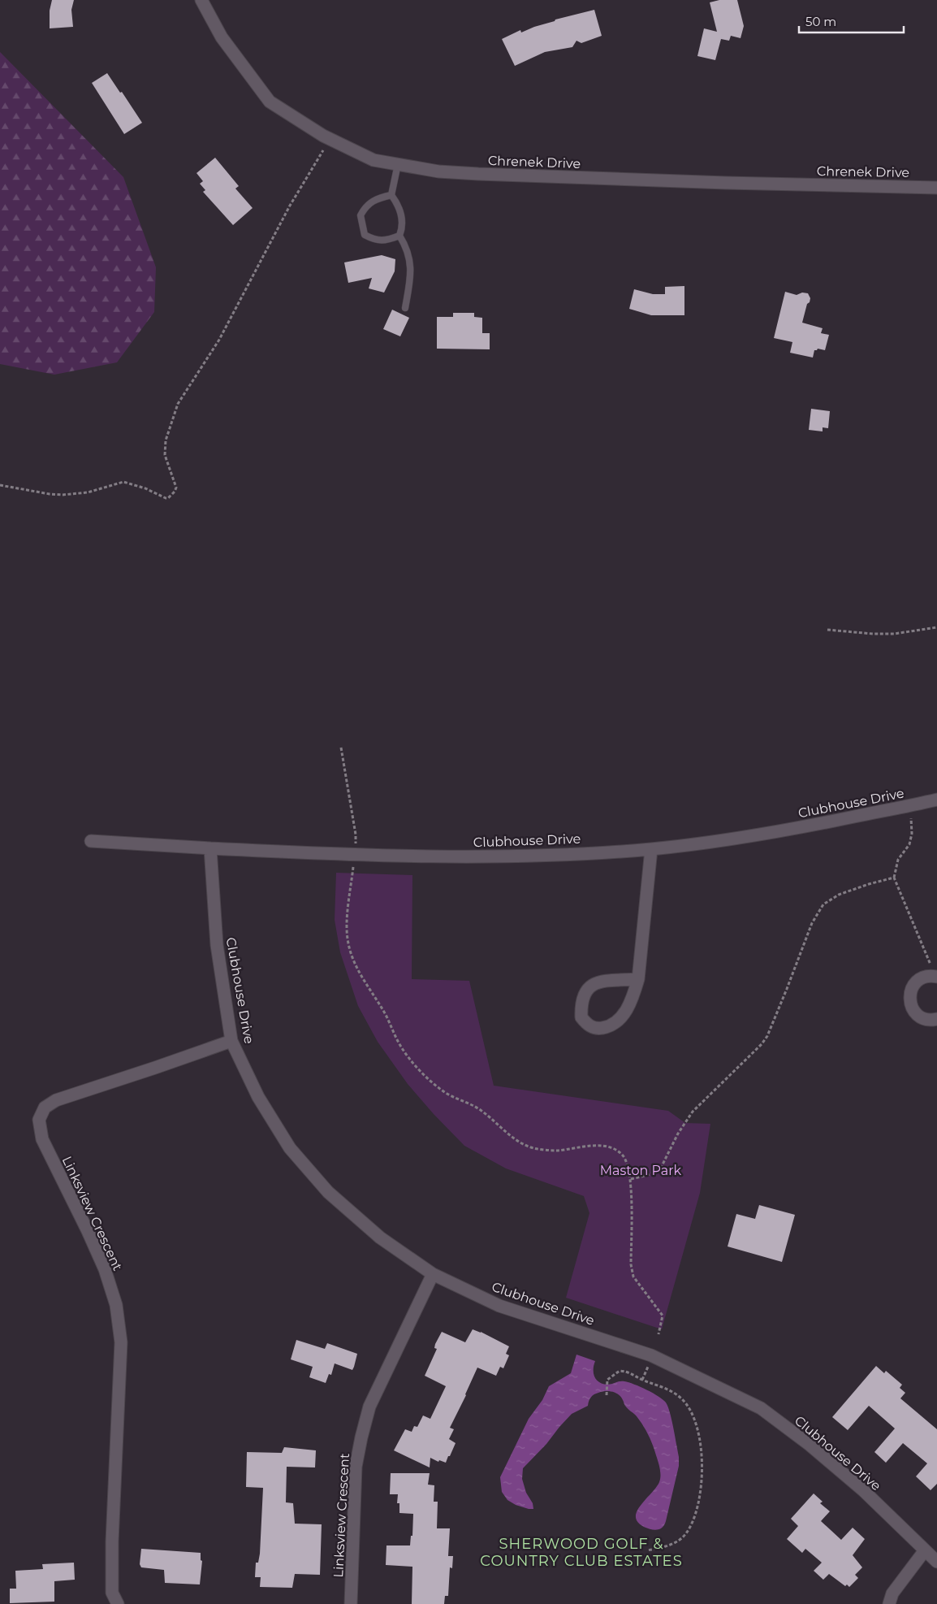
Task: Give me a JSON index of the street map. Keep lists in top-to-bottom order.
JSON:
{
  "streets": {
    "street": ["Chrenek Drive", "Clubhouse Drive", "Linksview Crescent"]
  },
  "crossings": [
    ["Clubhouse Drive", "Linksview Crescent"]
  ],
  "districts": ["SHERWOOD GOLF & COUNTRY CLUB ESTATES"],
  "parks": ["Maston Park"],
  "scale_bar": "50 m"
}
